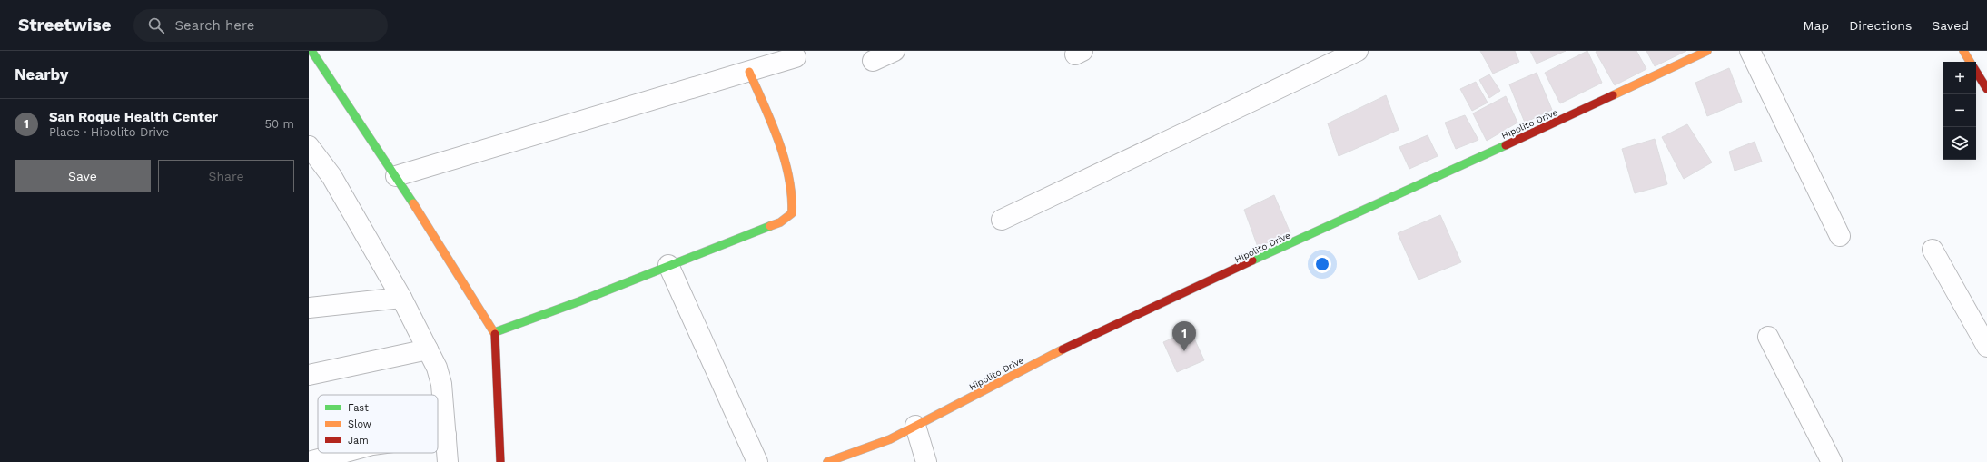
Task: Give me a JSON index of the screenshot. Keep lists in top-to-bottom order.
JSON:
{
  "streets": {
    "street": ["Hipolito Drive"]
  },
  "legend": ["Fast", "Slow", "Jam"],
  "page": {
    "header": "Streetwise",
    "search": "Search here",
    "nav": ["Map", "Directions", "Saved"],
    "heading": "Nearby",
    "map_buttons": ["+", "−"],
    "list": [
      {
        "mark": "1",
        "name": "San Roque Health Center",
        "note": "Place · Hipolito Drive",
        "value": "50 m"
      }
    ],
    "buttons": ["Save", "Share"],
    "pins": "1"
  }
}
